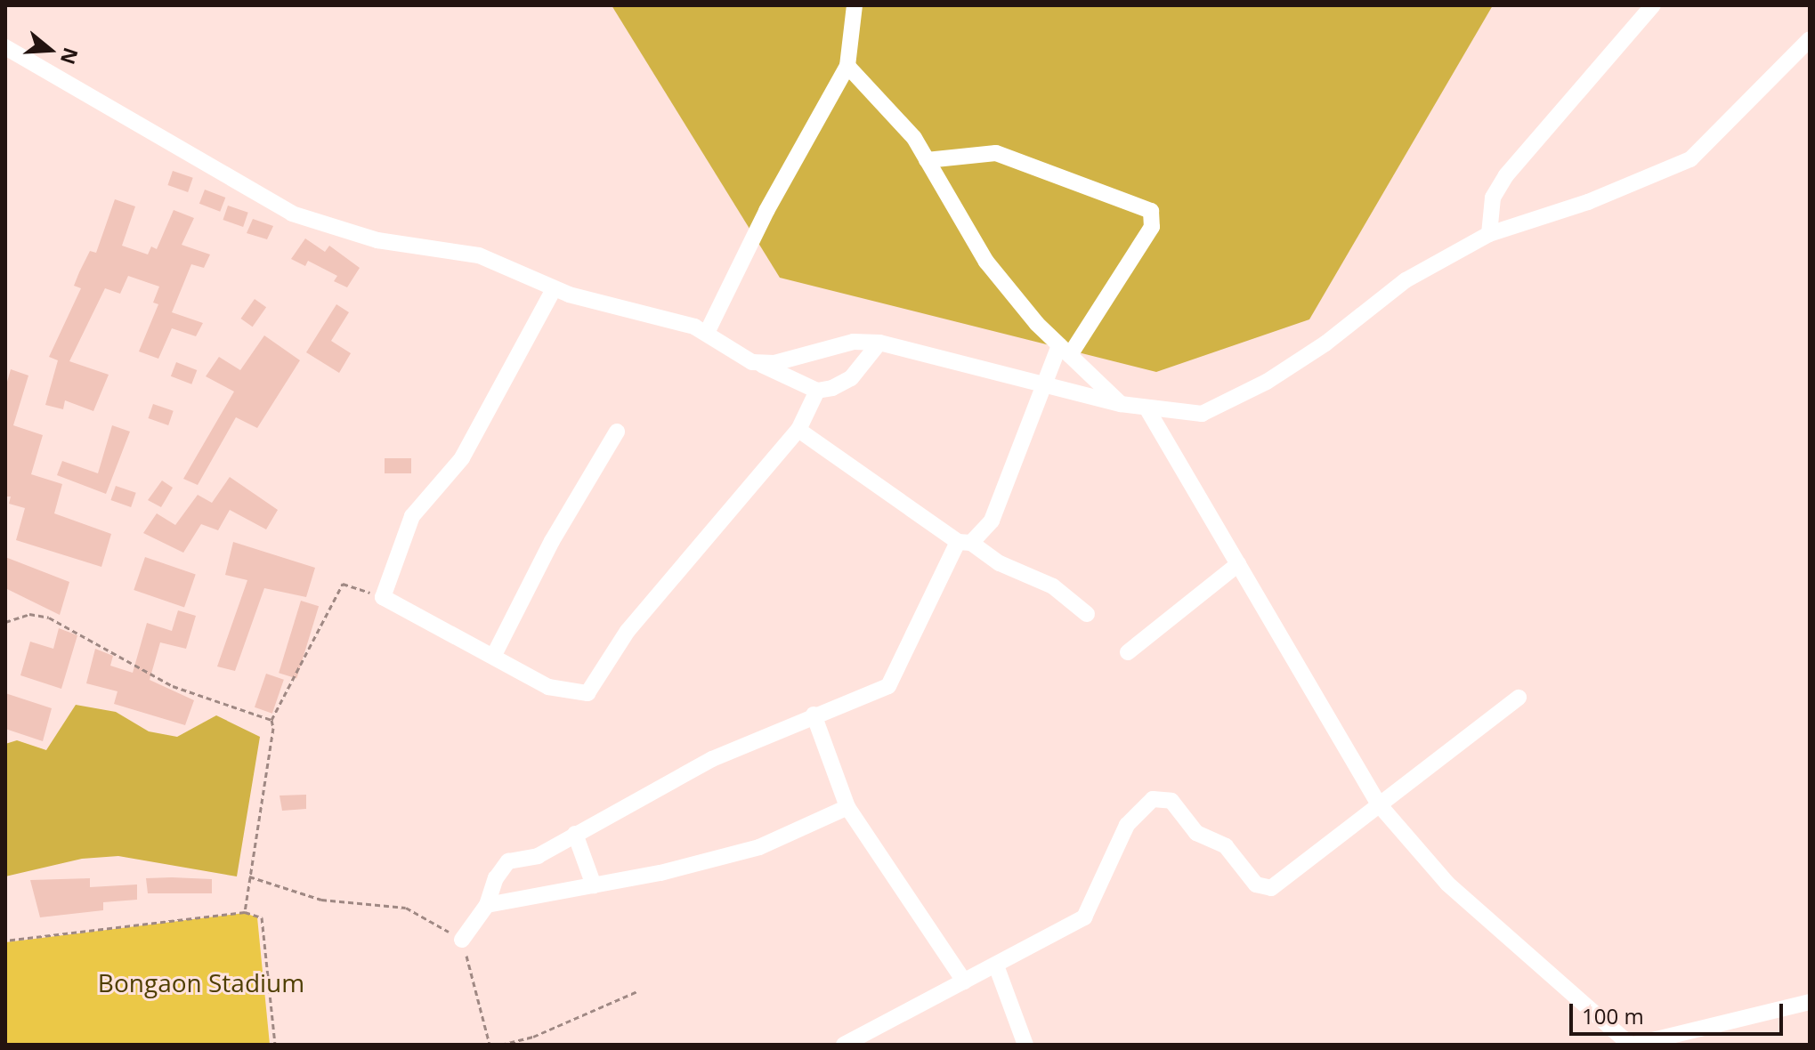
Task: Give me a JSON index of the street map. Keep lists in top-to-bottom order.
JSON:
{
  "parks": ["Bongaon Stadium"],
  "scale_bar": "100 m",
  "north": "right"
}
